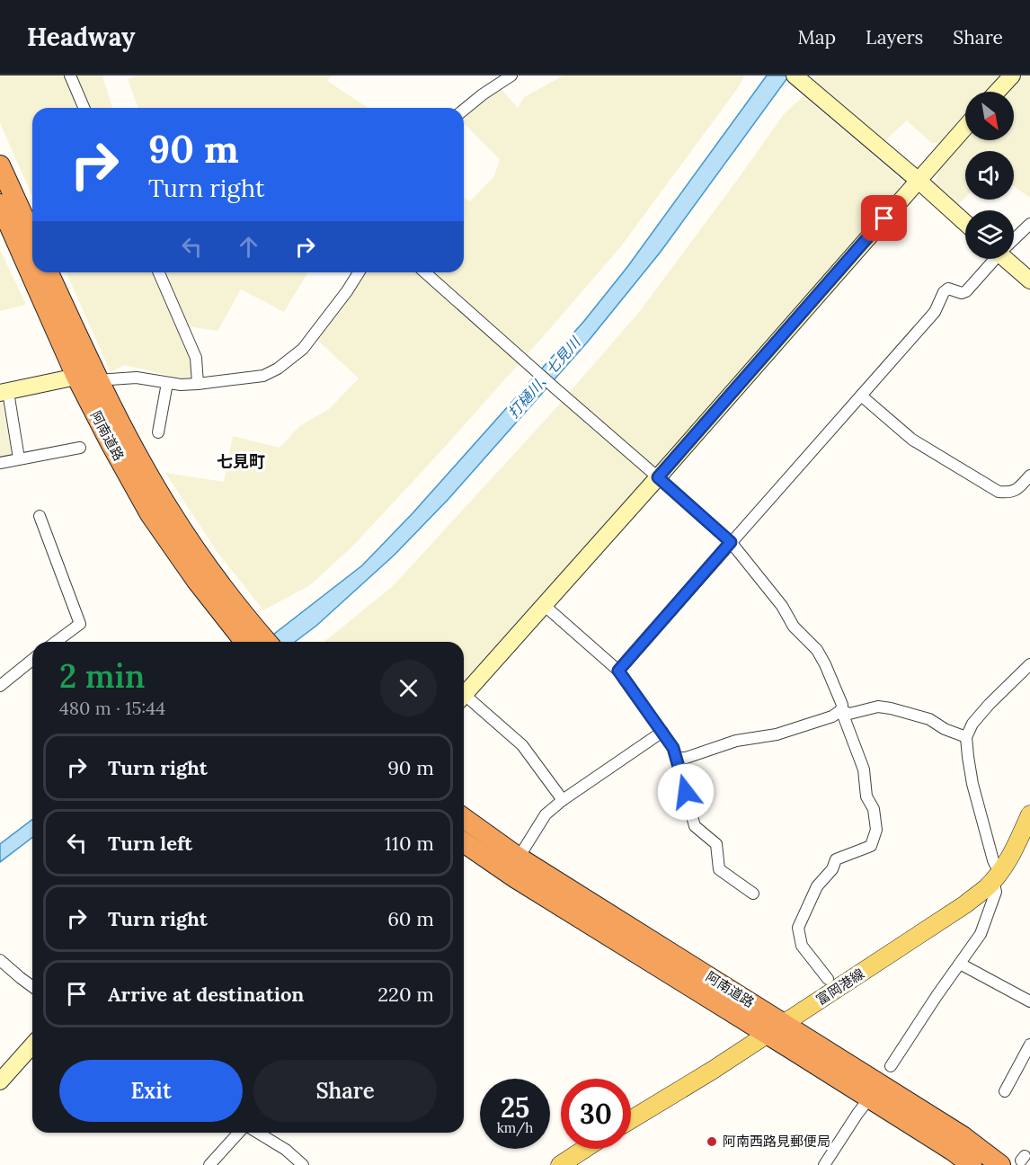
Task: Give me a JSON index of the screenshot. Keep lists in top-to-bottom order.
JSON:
{
  "streets": {
    "highway": ["阿南道路"],
    "main road": ["富岡港線"]
  },
  "crossings": [
    ["阿南道路", "富岡港線"]
  ],
  "districts": ["七見町"],
  "water": ["打樋川、七見川"],
  "places": ["阿南西路見郵便局"],
  "north": "bottom right",
  "page": {
    "header": "Headway",
    "nav": ["Map", "Layers", "Share"],
    "turn": ["90 m", "Turn right"],
    "heading": ["2 min", "480 m · 15:44"],
    "list": [
      {
        "name": "Turn right",
        "value": "90 m"
      },
      {
        "name": "Turn left",
        "value": "110 m"
      },
      {
        "name": "Turn right",
        "value": "60 m"
      },
      {
        "name": "Arrive at destination",
        "value": "220 m"
      }
    ],
    "buttons": ["Exit", "Share"],
    "speed": "25 km/h",
    "limit": "30"
  }
}
